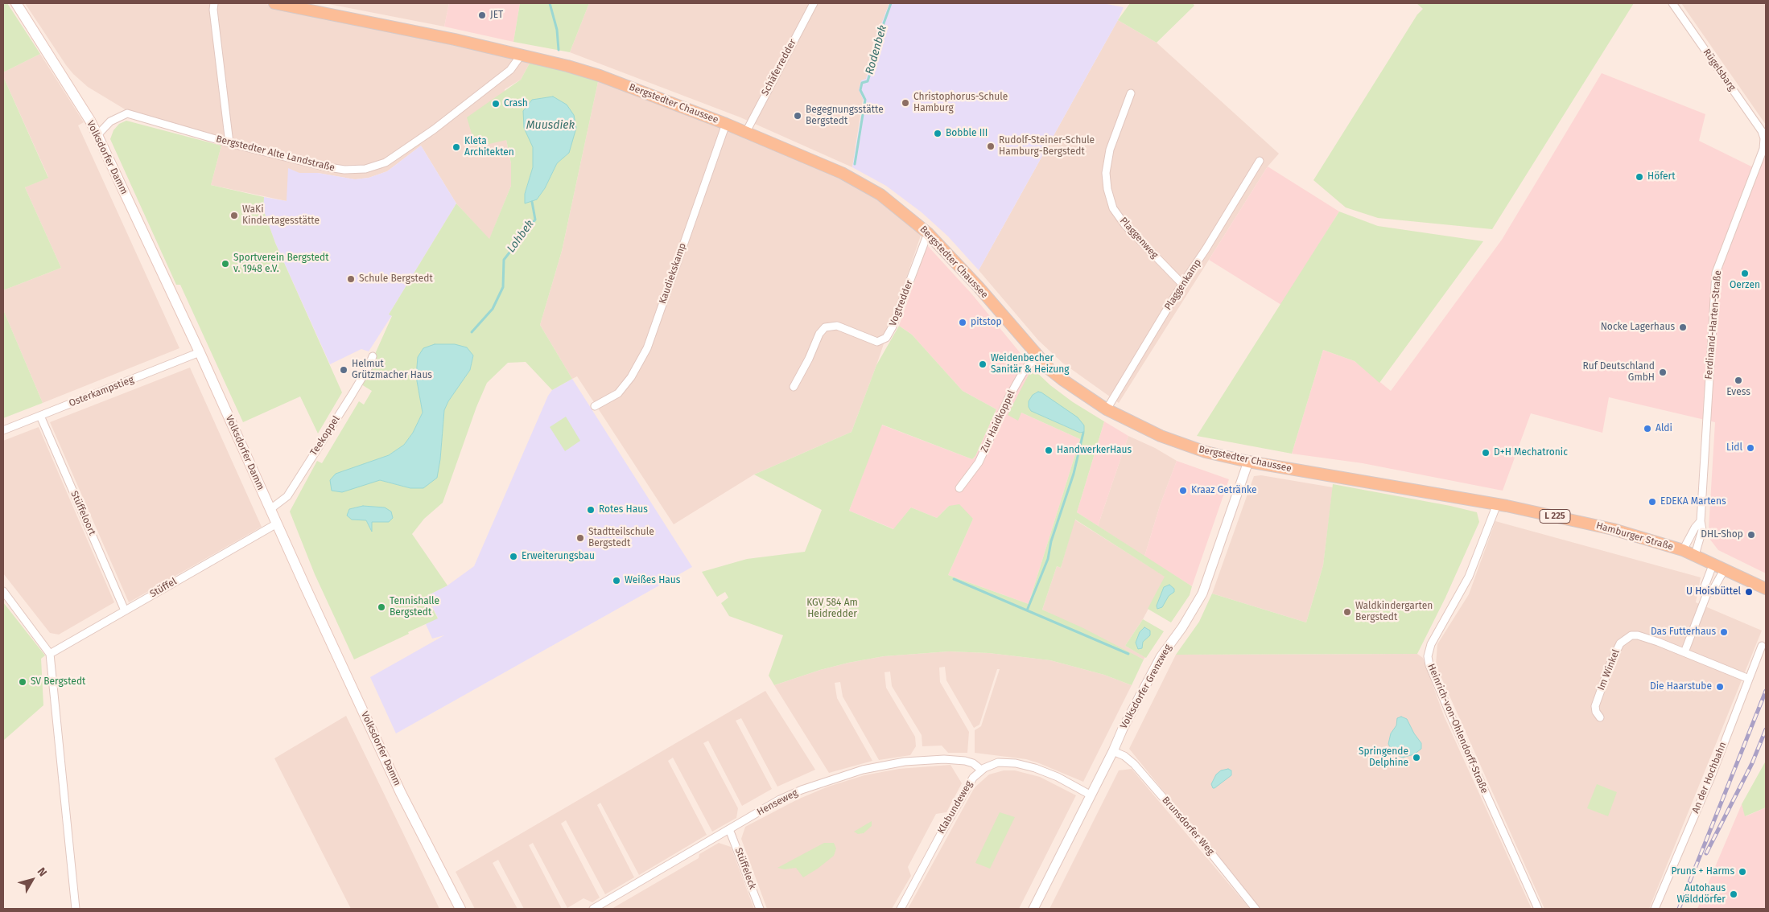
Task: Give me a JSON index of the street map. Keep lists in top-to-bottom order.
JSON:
{
  "streets": {
    "main road": [
      "Bergstedter Chaussee",
      "Volksdorfer Damm",
      "L 225",
      "Hamburger Straße"
    ],
    "street": [
      "Schäferredder",
      "Rügelsbarg",
      "Bergstedter Alte Landstraße",
      "Plaggenweg",
      "Kaudiekskamp",
      "Plaggenkamp",
      "Vogtredder",
      "Ferdinand-Harten-Straße",
      "Osterkampstieg",
      "Zur Haidkoppel",
      "Teekoppel",
      "Stüffeloort",
      "Stüffel",
      "Im Winkel",
      "Volksdorfer Grenzweg",
      "Heinrich-von-Ohlendorff-Straße",
      "An der Hochbahn",
      "Henseweg",
      "Klabundeweg",
      "Brunsdorfer Weg",
      "Stüffeleck"
    ]
  },
  "crossings": [
    ["Schäferredder", "Bergstedter Chaussee"],
    ["Rügelsbarg", "Ferdinand-Harten-Straße"],
    ["Bergstedter Chaussee", "Bergstedter Alte Landstraße"],
    ["Bergstedter Chaussee", "Kaudiekskamp"],
    ["Bergstedter Chaussee", "Plaggenkamp"],
    ["Bergstedter Chaussee", "Vogtredder"],
    ["Bergstedter Chaussee", "Zur Haidkoppel"],
    ["Bergstedter Chaussee", "Hamburger Straße"],
    ["Bergstedter Chaussee", "Volksdorfer Grenzweg"],
    ["Bergstedter Chaussee", "Heinrich-von-Ohlendorff-Straße"],
    ["Bergstedter Alte Landstraße", "Volksdorfer Damm"],
    ["Volksdorfer Damm", "Osterkampstieg"],
    ["Volksdorfer Damm", "Teekoppel"],
    ["Volksdorfer Damm", "Stüffel"],
    ["Plaggenweg", "Plaggenkamp"],
    ["Ferdinand-Harten-Straße", "Hamburger Straße"],
    ["Osterkampstieg", "Stüffeloort"],
    ["Stüffeloort", "Stüffel"],
    ["Hamburger Straße", "Heinrich-von-Ohlendorff-Straße"],
    ["Im Winkel", "An der Hochbahn"],
    ["Volksdorfer Grenzweg", "Brunsdorfer Weg"],
    ["Henseweg", "Klabundeweg"],
    ["Henseweg", "Stüffeleck"]
  ],
  "water": ["Rodenbek", "Muusdiek", "Lohbek"],
  "parks": ["KGV 584 Am Heidredder"],
  "places": [
    "JET",
    "Christophorus-Schule Hamburg",
    "Crash",
    "Begegnungsstätte Bergstedt",
    "Bobble III",
    "Rudolf-Steiner-Schule Hamburg-Bergstedt",
    "Kleta Architekten",
    "Höfert",
    "WaKi Kindertagesstätte",
    "Sportverein Bergstedt v. 1948 e.V.",
    "Oerzen",
    "Schule Bergstedt",
    "pitstop",
    "Nocke Lagerhaus",
    "Weidenbecher Sanitär & Heizung",
    "Helmut Grützmacher Haus",
    "Ruf Deutschland GmbH",
    "Evess",
    "Aldi",
    "Lidl",
    "HandwerkerHaus",
    "D+H Mechatronic",
    "Kraaz Getränke",
    "EDEKA Martens",
    "Rotes Haus",
    "DHL-Shop",
    "Stadtteilschule Bergstedt",
    "Erweiterungsbau",
    "Weißes Haus",
    "U Hoisbüttel",
    "Tennishalle Bergstedt",
    "Waldkindergarten Bergstedt",
    "Das Futterhaus",
    "SV Bergstedt",
    "Die Haarstube",
    "Springende Delphine",
    "Pruns + Harms",
    "Autohaus Wälddörfer"
  ],
  "north": "top right"
}
